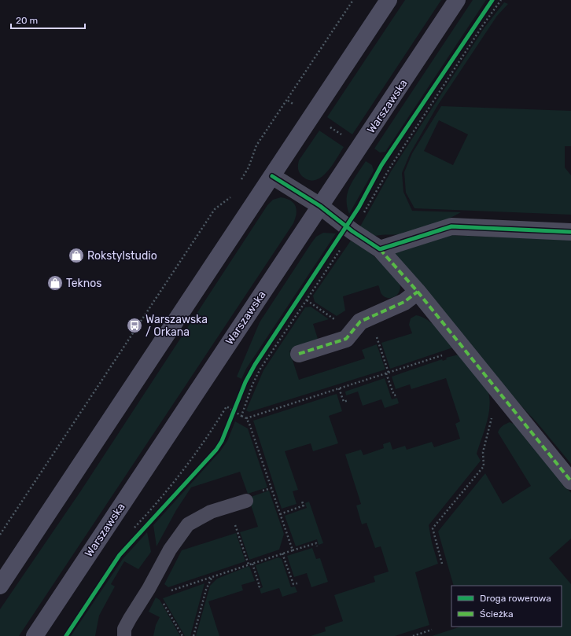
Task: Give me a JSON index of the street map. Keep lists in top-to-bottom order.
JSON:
{
  "streets": {
    "main road": ["Warszawska"]
  },
  "places": {
    "shop": ["Rokstylstudio", "Teknos"],
    "bus stop": ["Warszawska / Orkana"]
  },
  "legend": ["Droga rowerowa", "Ścieżka"],
  "scale_bar": "20 m"
}
